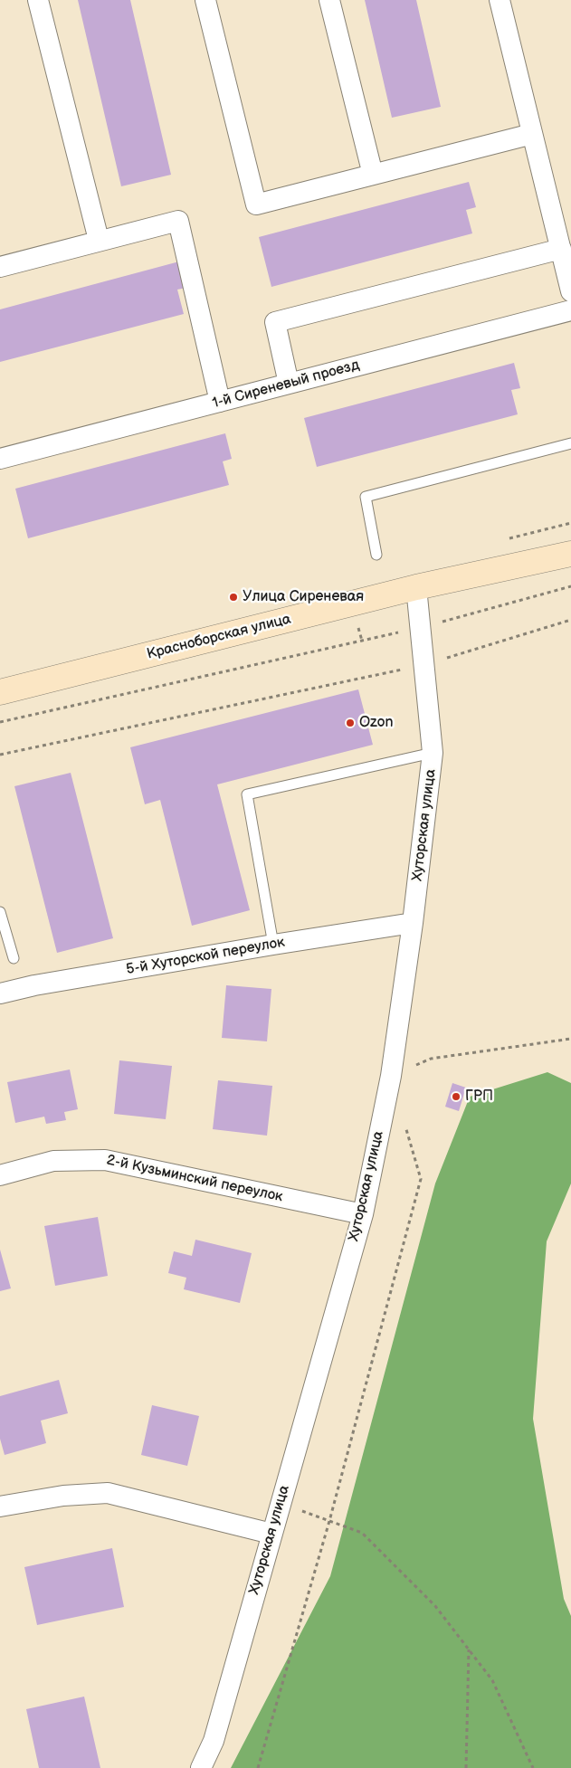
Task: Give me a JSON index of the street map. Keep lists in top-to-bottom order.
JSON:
{
  "streets": {
    "street": [
      "1-й Сиреневый проезд",
      "Красноборская улица",
      "Хуторская улица",
      "5-й Хуторской переулок",
      "2-й Кузьминский переулок"
    ]
  },
  "crossings": [
    ["Красноборская улица", "Хуторская улица"],
    ["Хуторская улица", "5-й Хуторской переулок"],
    ["Хуторская улица", "2-й Кузьминский переулок"]
  ],
  "places": ["Улица Сиреневая", "Ozon", "ГРП"]
}
